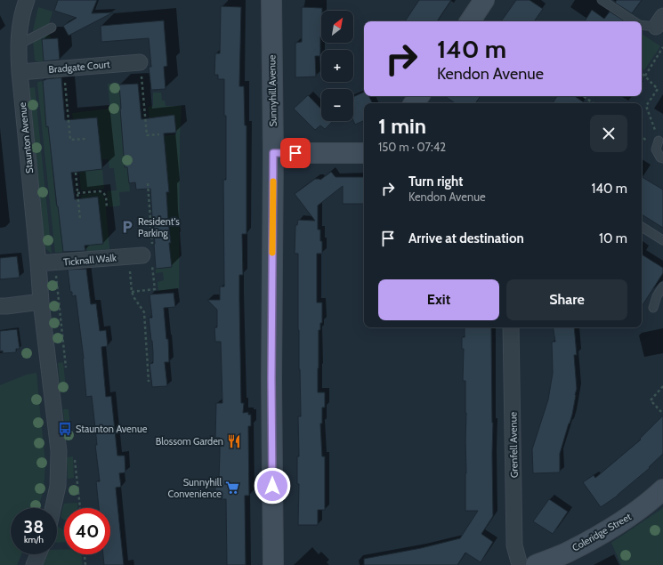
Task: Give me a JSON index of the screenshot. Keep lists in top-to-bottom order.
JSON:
{
  "streets": {
    "street": [
      "Bradgate Court",
      "Sunnyhill Avenue",
      "Staunton Avenue",
      "Ticknall Walk",
      "Grenfell Avenue",
      "Coleridge Street"
    ]
  },
  "crossings": [
    ["Bradgate Court", "Staunton Avenue"],
    ["Staunton Avenue", "Ticknall Walk"]
  ],
  "places": {
    "parking": ["Resident's Parking"],
    "bus stop": ["Staunton Avenue"],
    "restaurant": ["Blossom Garden"],
    "supermarket": ["Sunnyhill Convenience"]
  },
  "north": "top right",
  "page": {
    "map_buttons": ["+", "−"],
    "turn": ["140 m", "Kendon Avenue"],
    "heading": ["1 min", "150 m · 07:42"],
    "list": [
      {
        "name": "Turn right",
        "note": "Kendon Avenue",
        "value": "140 m"
      },
      {
        "name": "Arrive at destination",
        "value": "10 m"
      }
    ],
    "buttons": ["Exit", "Share"],
    "speed": "38 km/h",
    "limit": "40"
  }
}
